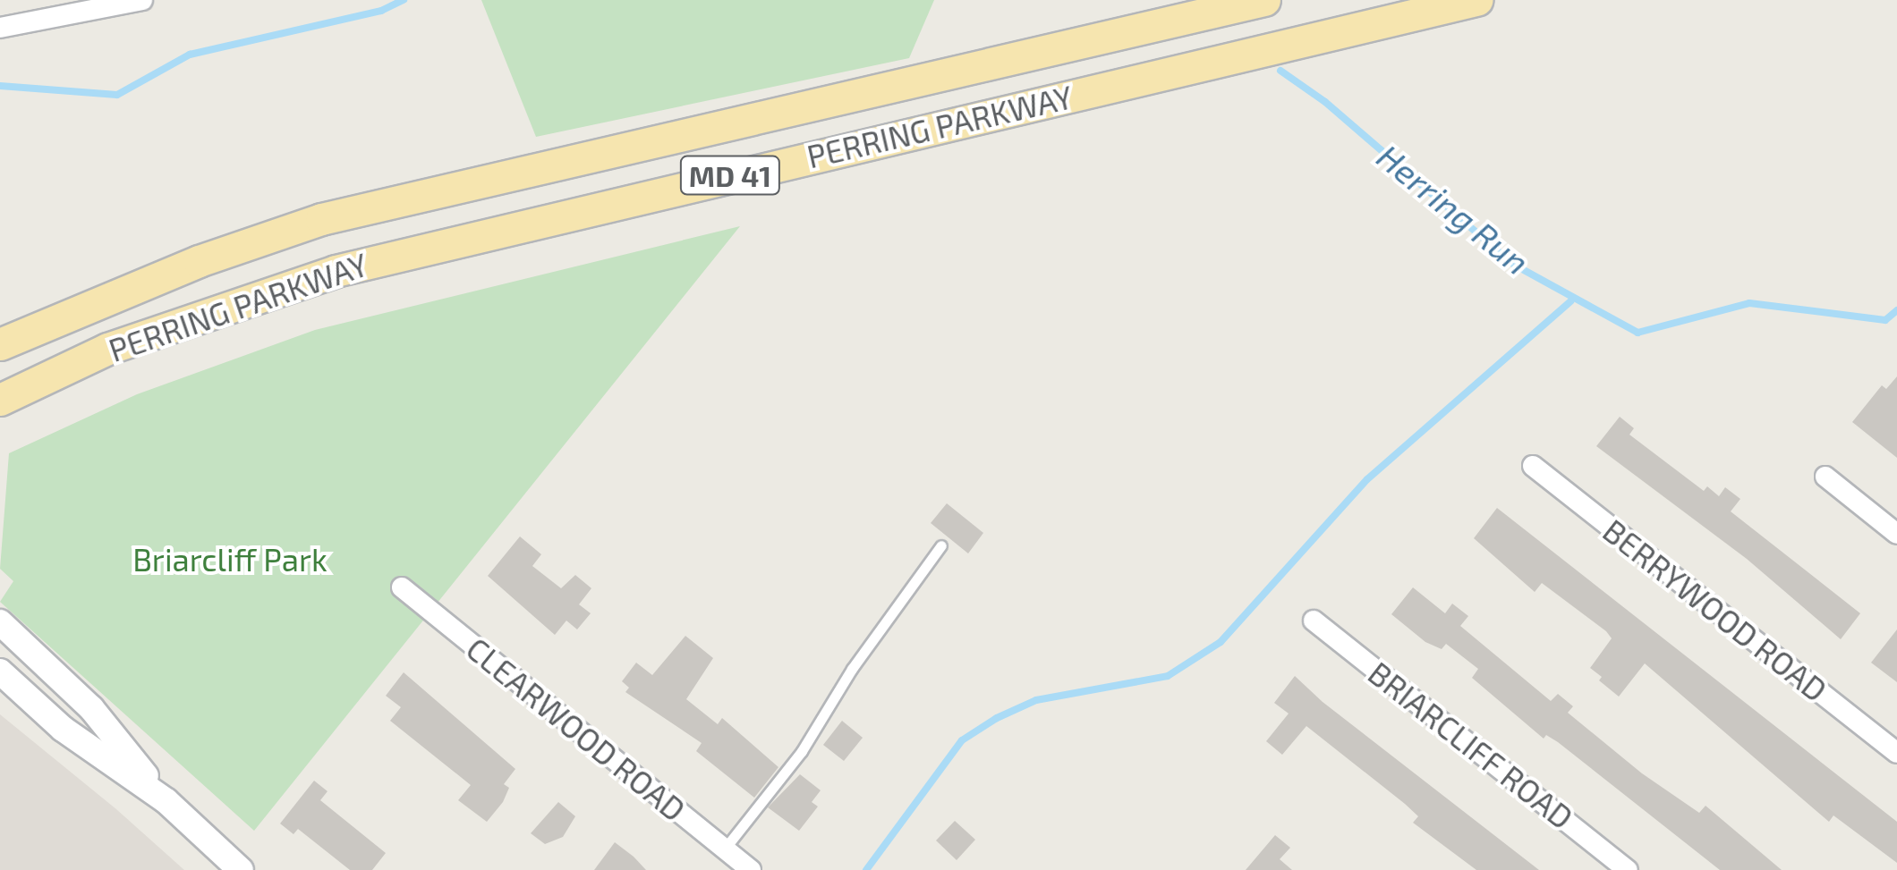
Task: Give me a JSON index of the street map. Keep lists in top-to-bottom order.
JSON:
{
  "streets": {
    "main road": ["PERRING PARKWAY", "MD 41"],
    "street": ["BERRYWOOD ROAD", "CLEARWOOD ROAD", "BRIARCLIFF ROAD"]
  },
  "water": ["Herring Run"],
  "parks": ["Briarcliff Park"]
}
